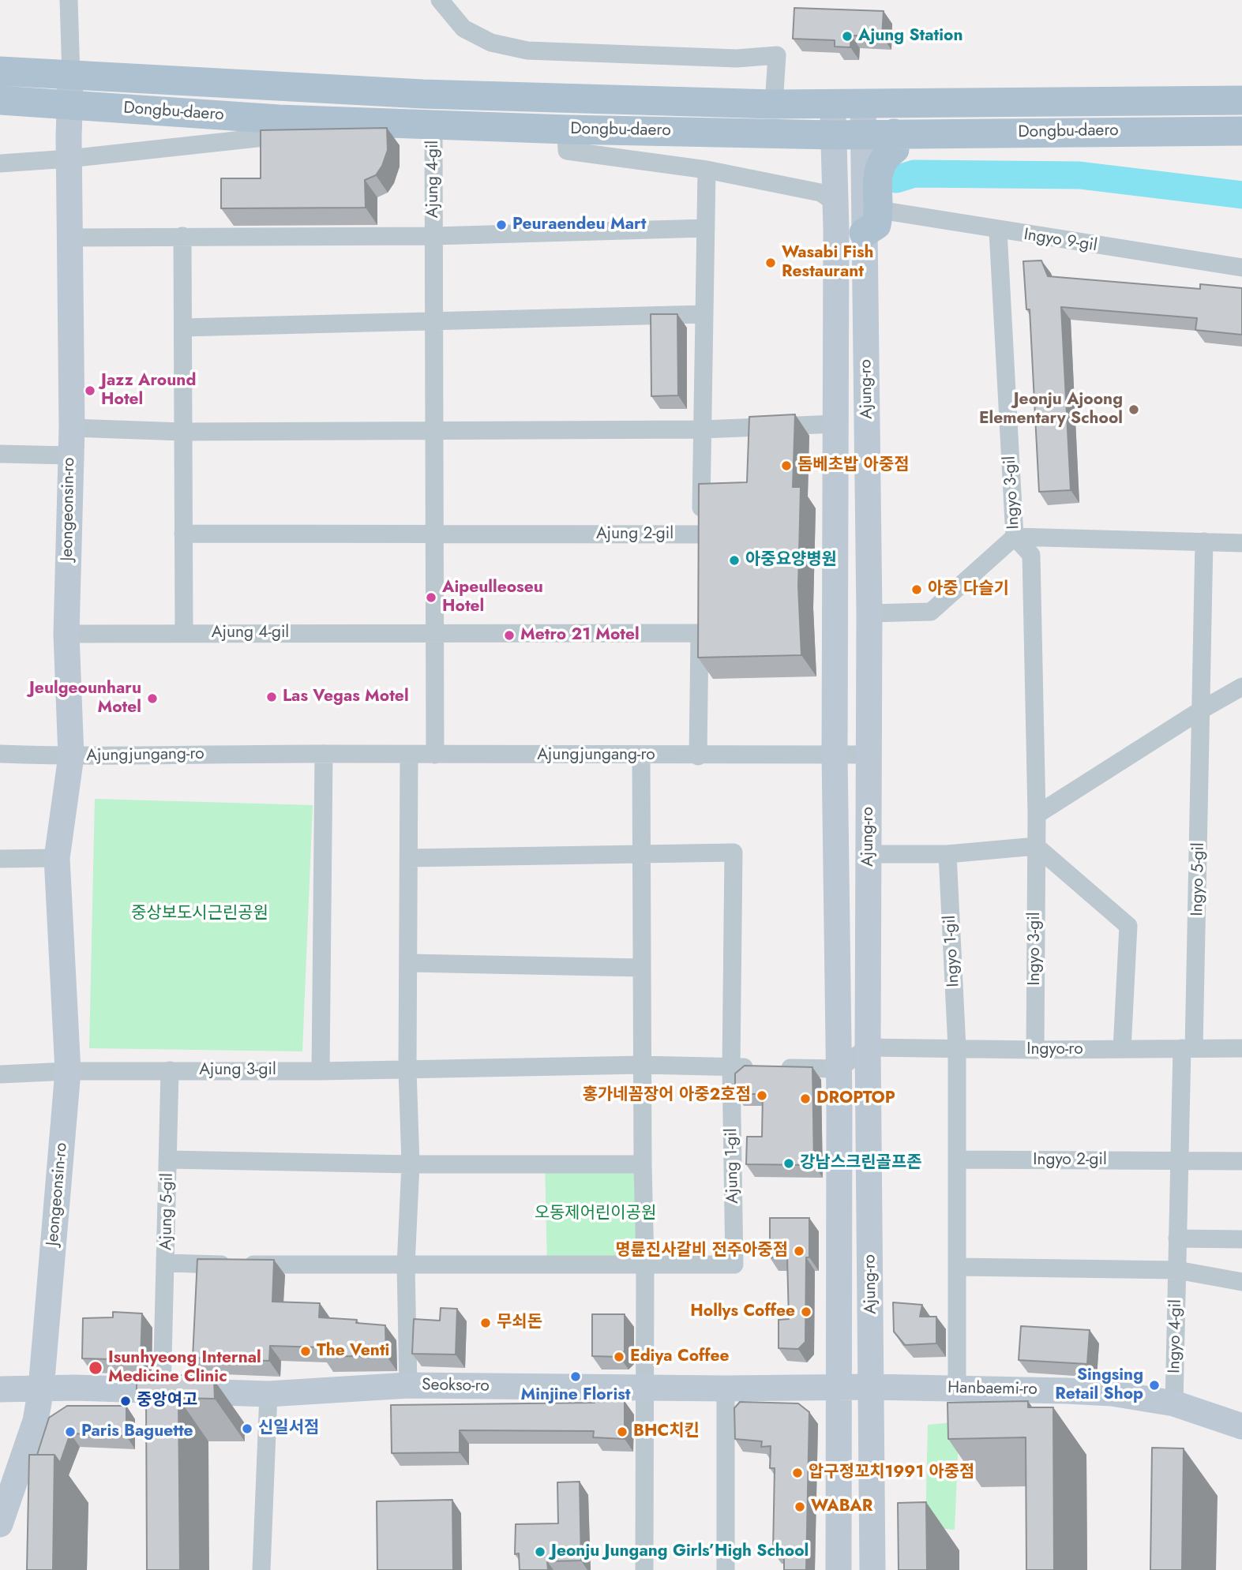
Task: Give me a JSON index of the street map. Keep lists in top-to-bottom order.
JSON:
{
  "streets": {
    "main road": ["Dongbu-daero"],
    "street": [
      "Ajung 4-gil",
      "Ingyo 9-gil",
      "Ajung-ro",
      "Ingyo 3-gil",
      "Jeongeonsin-ro",
      "Ajung 2-gil",
      "Ajungjungang-ro",
      "Ingyo 5-gil",
      "Ingyo 1-gil",
      "Ingyo-ro",
      "Ajung 3-gil",
      "Ingyo 2-gil",
      "Ajung 1-gil",
      "Ajung 5-gil",
      "Ingyo 4-gil",
      "Seokso-ro",
      "Hanbaemi-ro"
    ]
  },
  "crossings": [
    ["Dongbu-daero", "Ajung 4-gil"],
    ["Dongbu-daero", "Ajung-ro"],
    ["Dongbu-daero", "Jeongeonsin-ro"],
    ["Ajung 4-gil", "Jeongeonsin-ro"],
    ["Ajung 4-gil", "Ajung 2-gil"],
    ["Ajung 4-gil", "Ajungjungang-ro"],
    ["Ingyo 9-gil", "Ajung-ro"],
    ["Ingyo 9-gil", "Ingyo 3-gil"],
    ["Ajung-ro", "Ajungjungang-ro"],
    ["Ajung-ro", "Ingyo-ro"],
    ["Ajung-ro", "Seokso-ro"],
    ["Ajung-ro", "Hanbaemi-ro"],
    ["Ingyo 3-gil", "Ingyo-ro"],
    ["Jeongeonsin-ro", "Ajungjungang-ro"],
    ["Jeongeonsin-ro", "Ajung 3-gil"],
    ["Jeongeonsin-ro", "Seokso-ro"],
    ["Ingyo 5-gil", "Ingyo-ro"],
    ["Ingyo 5-gil", "Ingyo 4-gil"],
    ["Ingyo 1-gil", "Ingyo-ro"],
    ["Ingyo-ro", "Ingyo 4-gil"],
    ["Ajung 3-gil", "Ajung 5-gil"],
    ["Ingyo 2-gil", "Ingyo 4-gil"],
    ["Ajung 1-gil", "Ajung 5-gil"],
    ["Ajung 5-gil", "Seokso-ro"],
    ["Ingyo 4-gil", "Hanbaemi-ro"],
    ["Seokso-ro", "Hanbaemi-ro"]
  ],
  "parks": ["중상보도시근린공원", "오동제어린이공원"],
  "places": [
    "Ajung Station",
    "Peuraendeu Mart",
    "Wasabi Fish Restaurant",
    "Jazz Around Hotel",
    "Jeonju Ajoong Elementary School",
    "돔베초밥 아중점",
    "아중요양병원",
    "아중 다슬기",
    "Aipeulleoseu Hotel",
    "Metro 21 Motel",
    "Las Vegas Motel",
    "Jeulgeounharu Motel",
    "홍가네꼼장어 아중2호점",
    "DROPTOP",
    "강남스크린골프존",
    "명륜진사갈비 전주아중점",
    "Hollys Coffee",
    "무쇠돈",
    "The Venti",
    "Ediya Coffee",
    "Isunhyeong Internal Medicine Clinic",
    "Minjine Florist",
    "Singsing Retail Shop",
    "중앙여고",
    "신일서점",
    "Paris Baguette",
    "BHC치킨",
    "압구정꼬치1991 아중점",
    "WABAR",
    "Jeonju Jungang Girls’High School"
  ]
}
